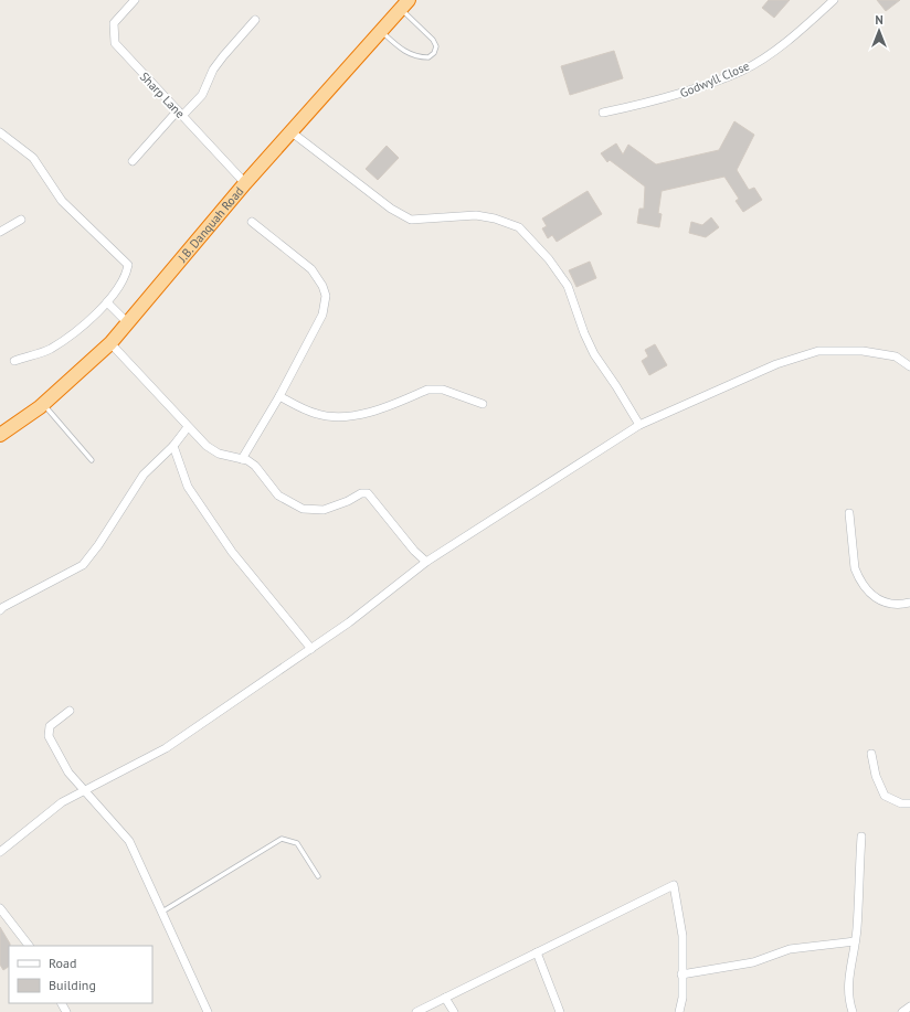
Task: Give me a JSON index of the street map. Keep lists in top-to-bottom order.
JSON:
{
  "streets": {
    "highway": ["J.B. Danquah Road"],
    "street": ["Godwyll Close", "Sharp Lane"]
  },
  "crossings": [
    ["Sharp Lane", "J.B. Danquah Road"]
  ],
  "legend": ["Road", "Building"],
  "north": "top"
}
